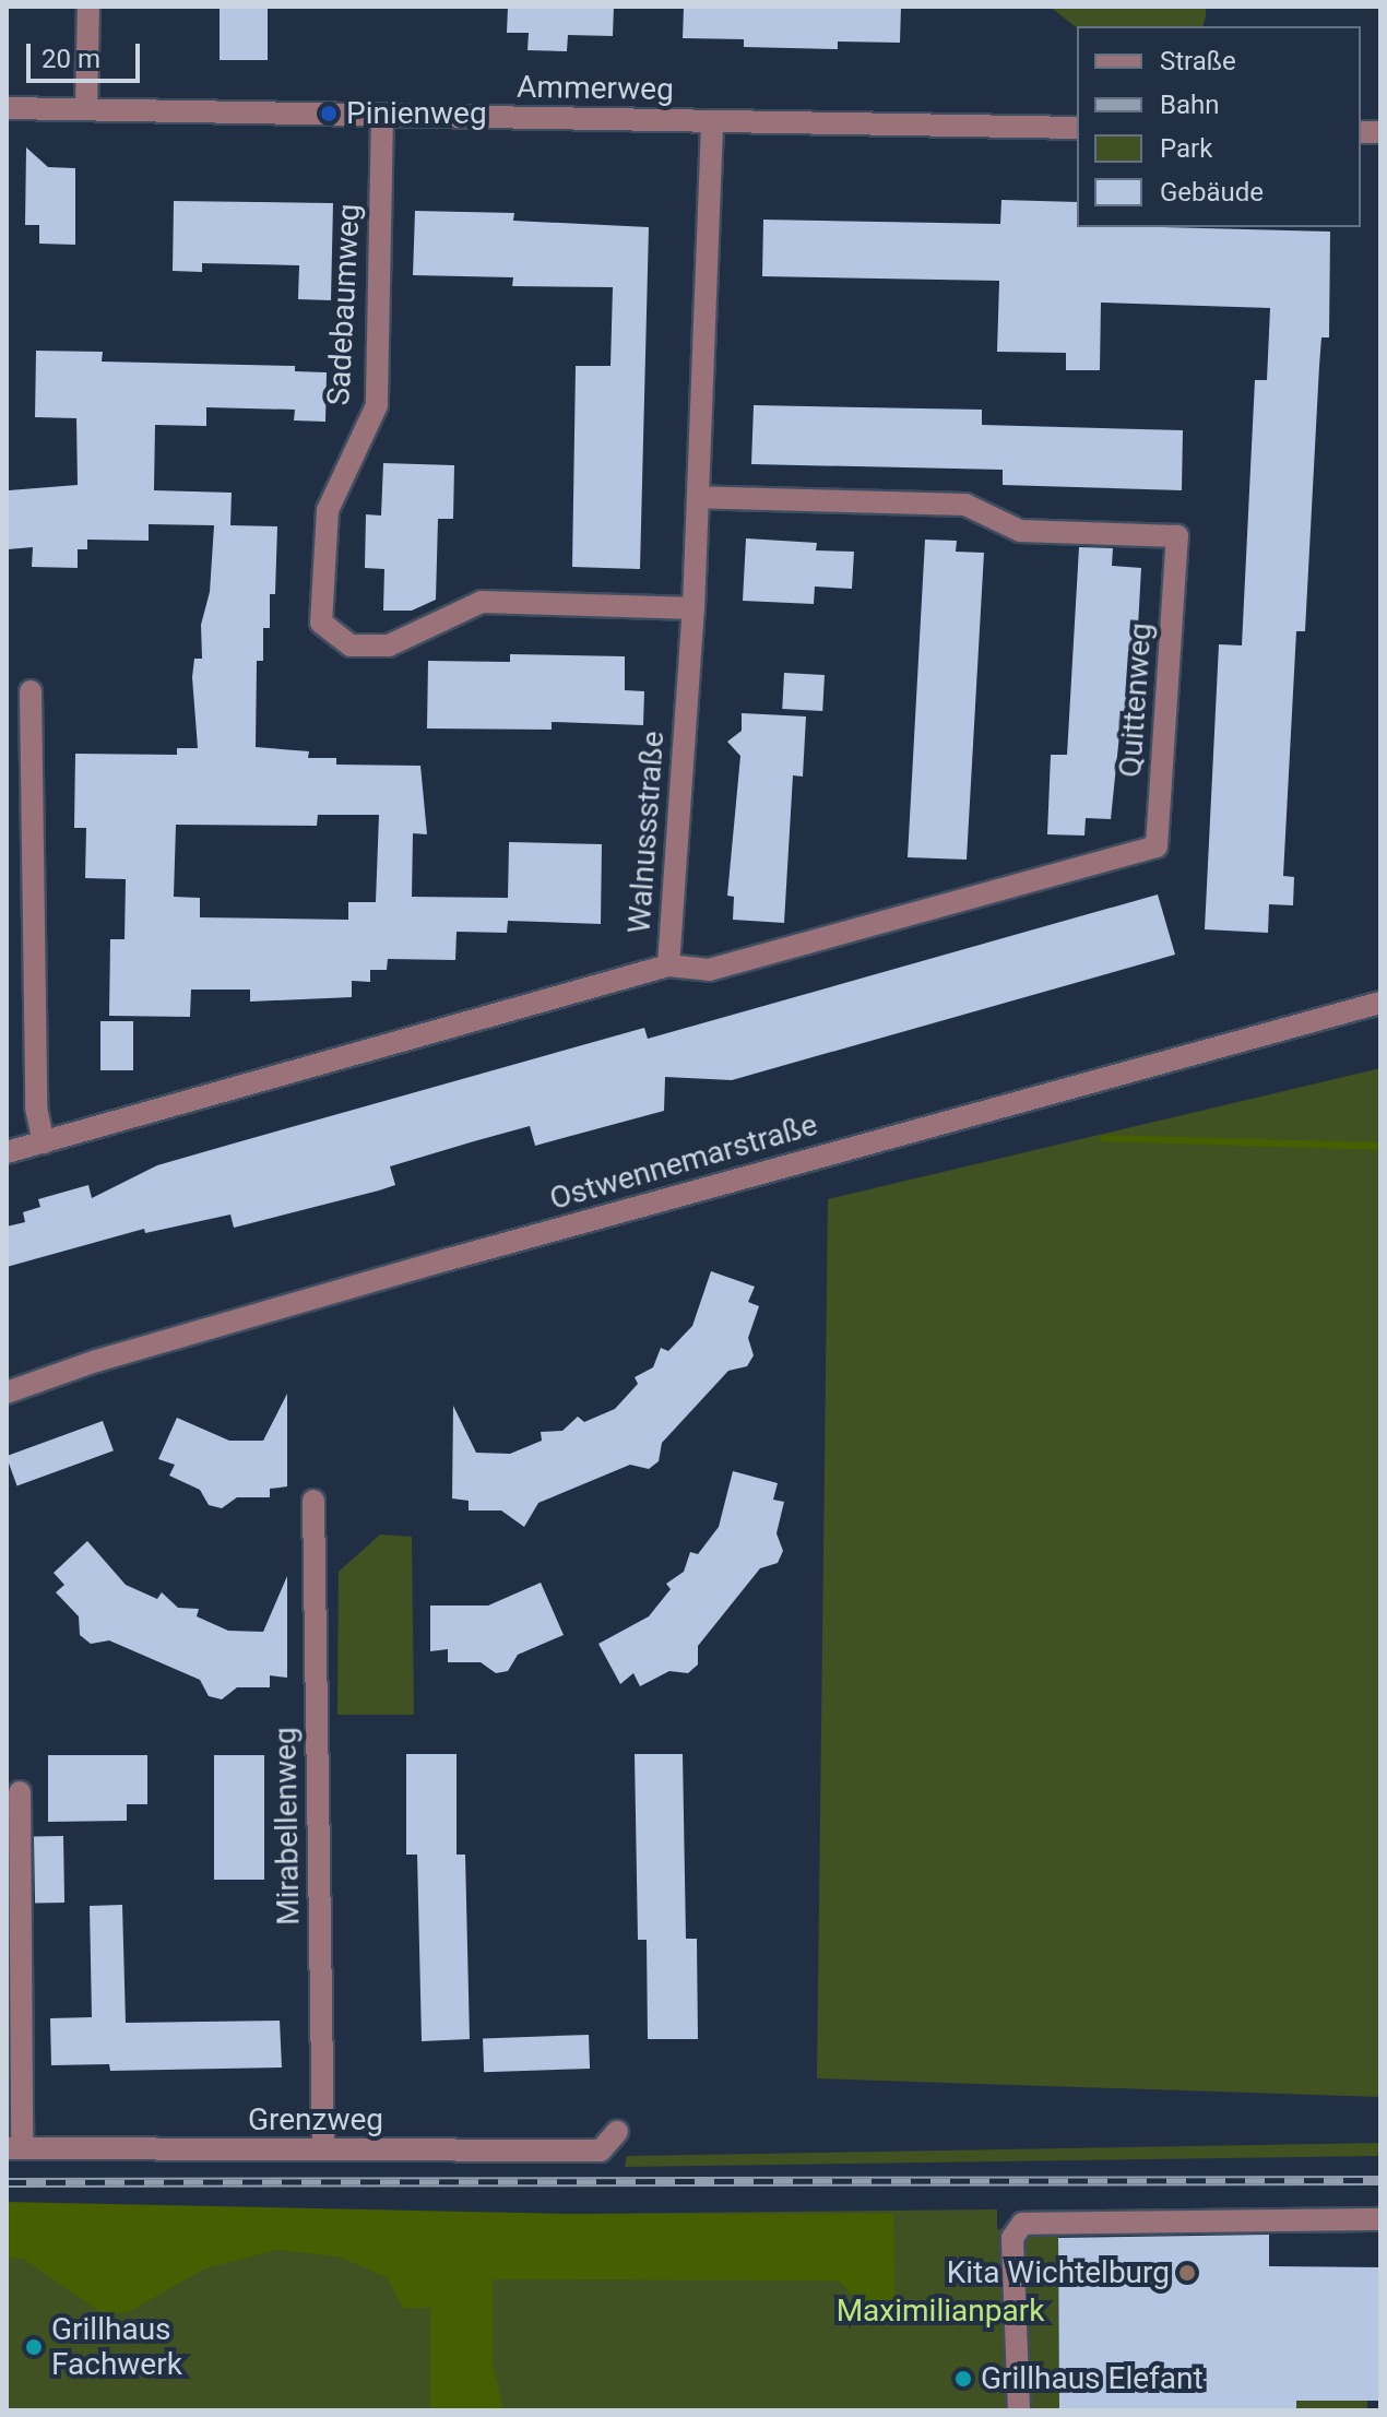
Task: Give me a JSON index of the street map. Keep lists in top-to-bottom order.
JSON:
{
  "streets": {
    "street": [
      "Ammerweg",
      "Sadebaumweg",
      "Quittenweg",
      "Walnussstraße",
      "Ostwennemarstraße",
      "Mirabellenweg",
      "Grenzweg"
    ]
  },
  "crossings": [
    ["Ammerweg", "Sadebaumweg"],
    ["Ammerweg", "Walnussstraße"],
    ["Sadebaumweg", "Walnussstraße"],
    ["Quittenweg", "Walnussstraße"],
    ["Mirabellenweg", "Grenzweg"]
  ],
  "parks": ["Maximilianpark"],
  "places": [
    "Pinienweg",
    "Kita Wichtelburg",
    "Grillhaus Fachwerk",
    "Grillhaus Elefant"
  ],
  "legend": [
    "Straße",
    "Bahn",
    "Park",
    "Gebäude"
  ],
  "scale_bar": "20 m"
}
